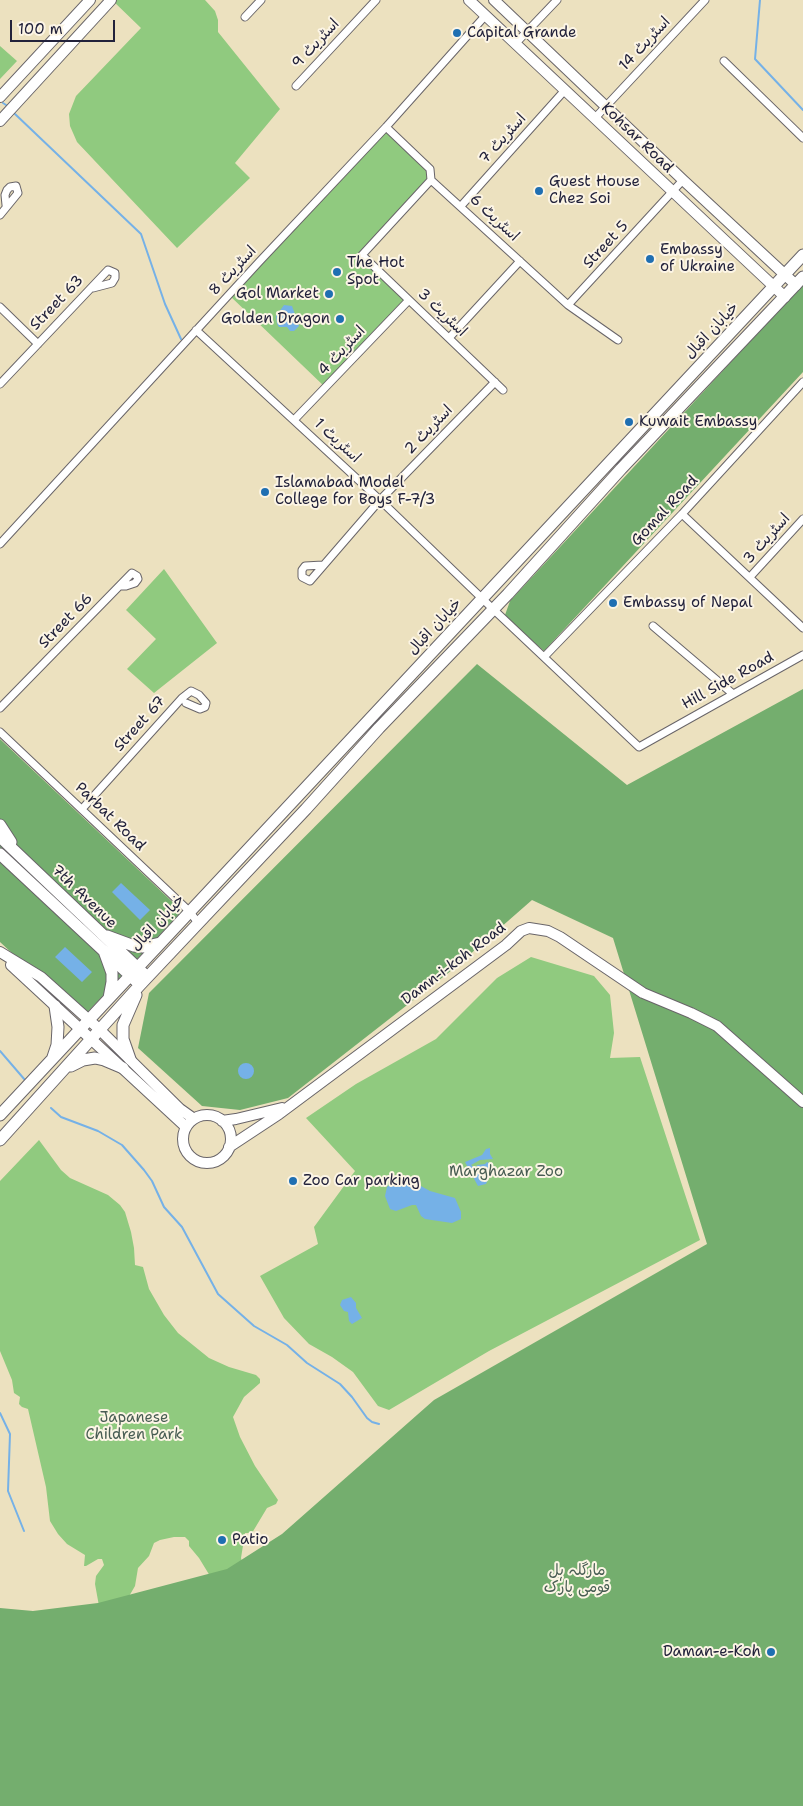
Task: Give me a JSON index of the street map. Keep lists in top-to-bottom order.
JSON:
{
  "streets": {
    "main road": ["خیابان اقبال", "7th Avenue"],
    "street": [
      "اسٹریٹ 9",
      "اسٹریٹ 14",
      "Kohsar Road",
      "اسٹریٹ 7",
      "اسٹریٹ 6",
      "Street 5",
      "اسٹریٹ 8",
      "Street 63",
      "اسٹریٹ 3",
      "اسٹریٹ 4",
      "اسٹریٹ 2",
      "اسٹریٹ 1",
      "Gomal Road",
      "Street 66",
      "Hill Side Road",
      "Street 67",
      "Parbat Road",
      "Damn-i-koh Road"
    ]
  },
  "crossings": [
    ["اسٹریٹ 14", "Kohsar Road"],
    ["Kohsar Road", "اسٹریٹ 7"],
    ["Kohsar Road", "Street 5"],
    ["Kohsar Road", "اسٹریٹ 8"],
    ["Kohsar Road", "خیابان اقبال"],
    ["اسٹریٹ 7", "اسٹریٹ 6"],
    ["اسٹریٹ 6", "Street 5"],
    ["اسٹریٹ 6", "اسٹریٹ 3"],
    ["اسٹریٹ 8", "اسٹریٹ 1"],
    ["اسٹریٹ 3", "اسٹریٹ 4"],
    ["اسٹریٹ 3", "اسٹریٹ 2"],
    ["خیابان اقبال", "اسٹریٹ 1"],
    ["خیابان اقبال", "Parbat Road"],
    ["خیابان اقبال", "7th Avenue"],
    ["اسٹریٹ 4", "اسٹریٹ 1"],
    ["اسٹریٹ 2", "اسٹریٹ 1"],
    ["اسٹریٹ 1", "Gomal Road"],
    ["اسٹریٹ 1", "Hill Side Road"],
    ["Gomal Road", "Hill Side Road"],
    ["Street 67", "Parbat Road"]
  ],
  "parks": ["Marghazar Zoo", "Japanese Children Park", "مارگلہ ہل قومی پارک"],
  "places": [
    "Capital Grande",
    "Guest House Chez Soi",
    "Embassy of Ukraine",
    "The Hot Spot",
    "Gol Market",
    "Golden Dragon",
    "Kuwait Embassy",
    "Islamabad Model College for Boys F-7/3",
    "Embassy of Nepal",
    "Zoo Car parking",
    "Patio",
    "Daman-e-Koh"
  ],
  "scale_bar": "100 m"
}
